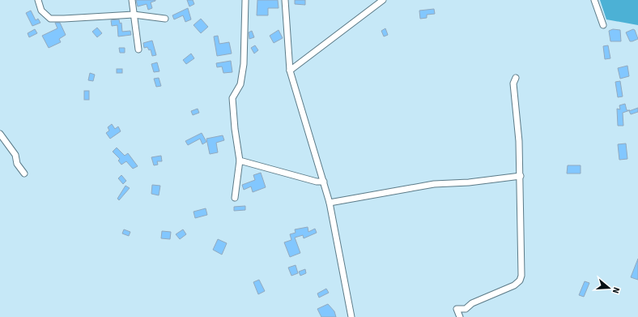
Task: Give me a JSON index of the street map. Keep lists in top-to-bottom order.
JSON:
{
  "north": "right"
}
